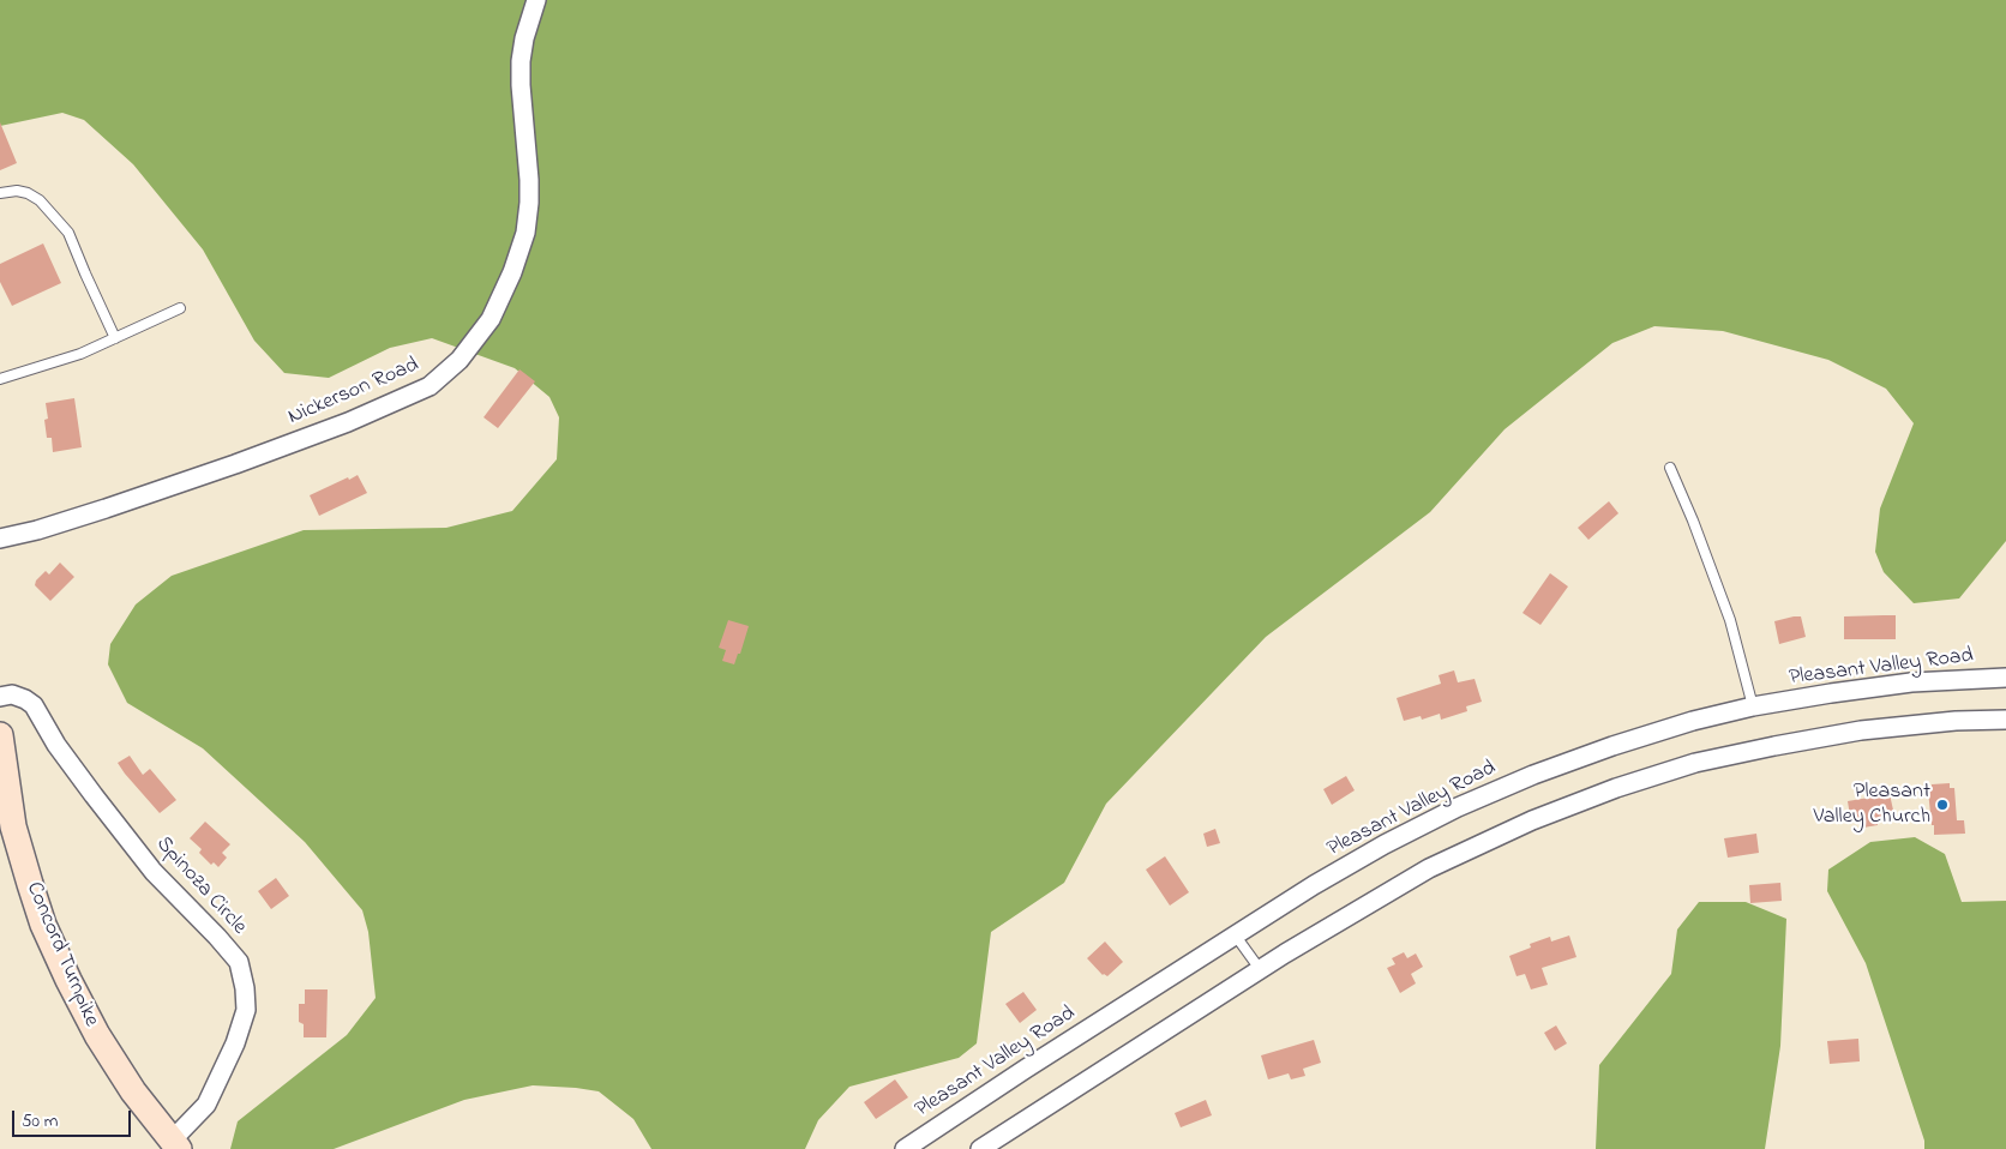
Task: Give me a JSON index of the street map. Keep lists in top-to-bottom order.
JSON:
{
  "streets": {
    "street": [
      "Nickerson Road",
      "Pleasant Valley Road",
      "Spinoza Circle",
      "Concord Turnpike"
    ]
  },
  "crossings": [
    ["Spinoza Circle", "Concord Turnpike"]
  ],
  "places": ["Pleasant Valley Church"],
  "scale_bar": "50 m"
}
